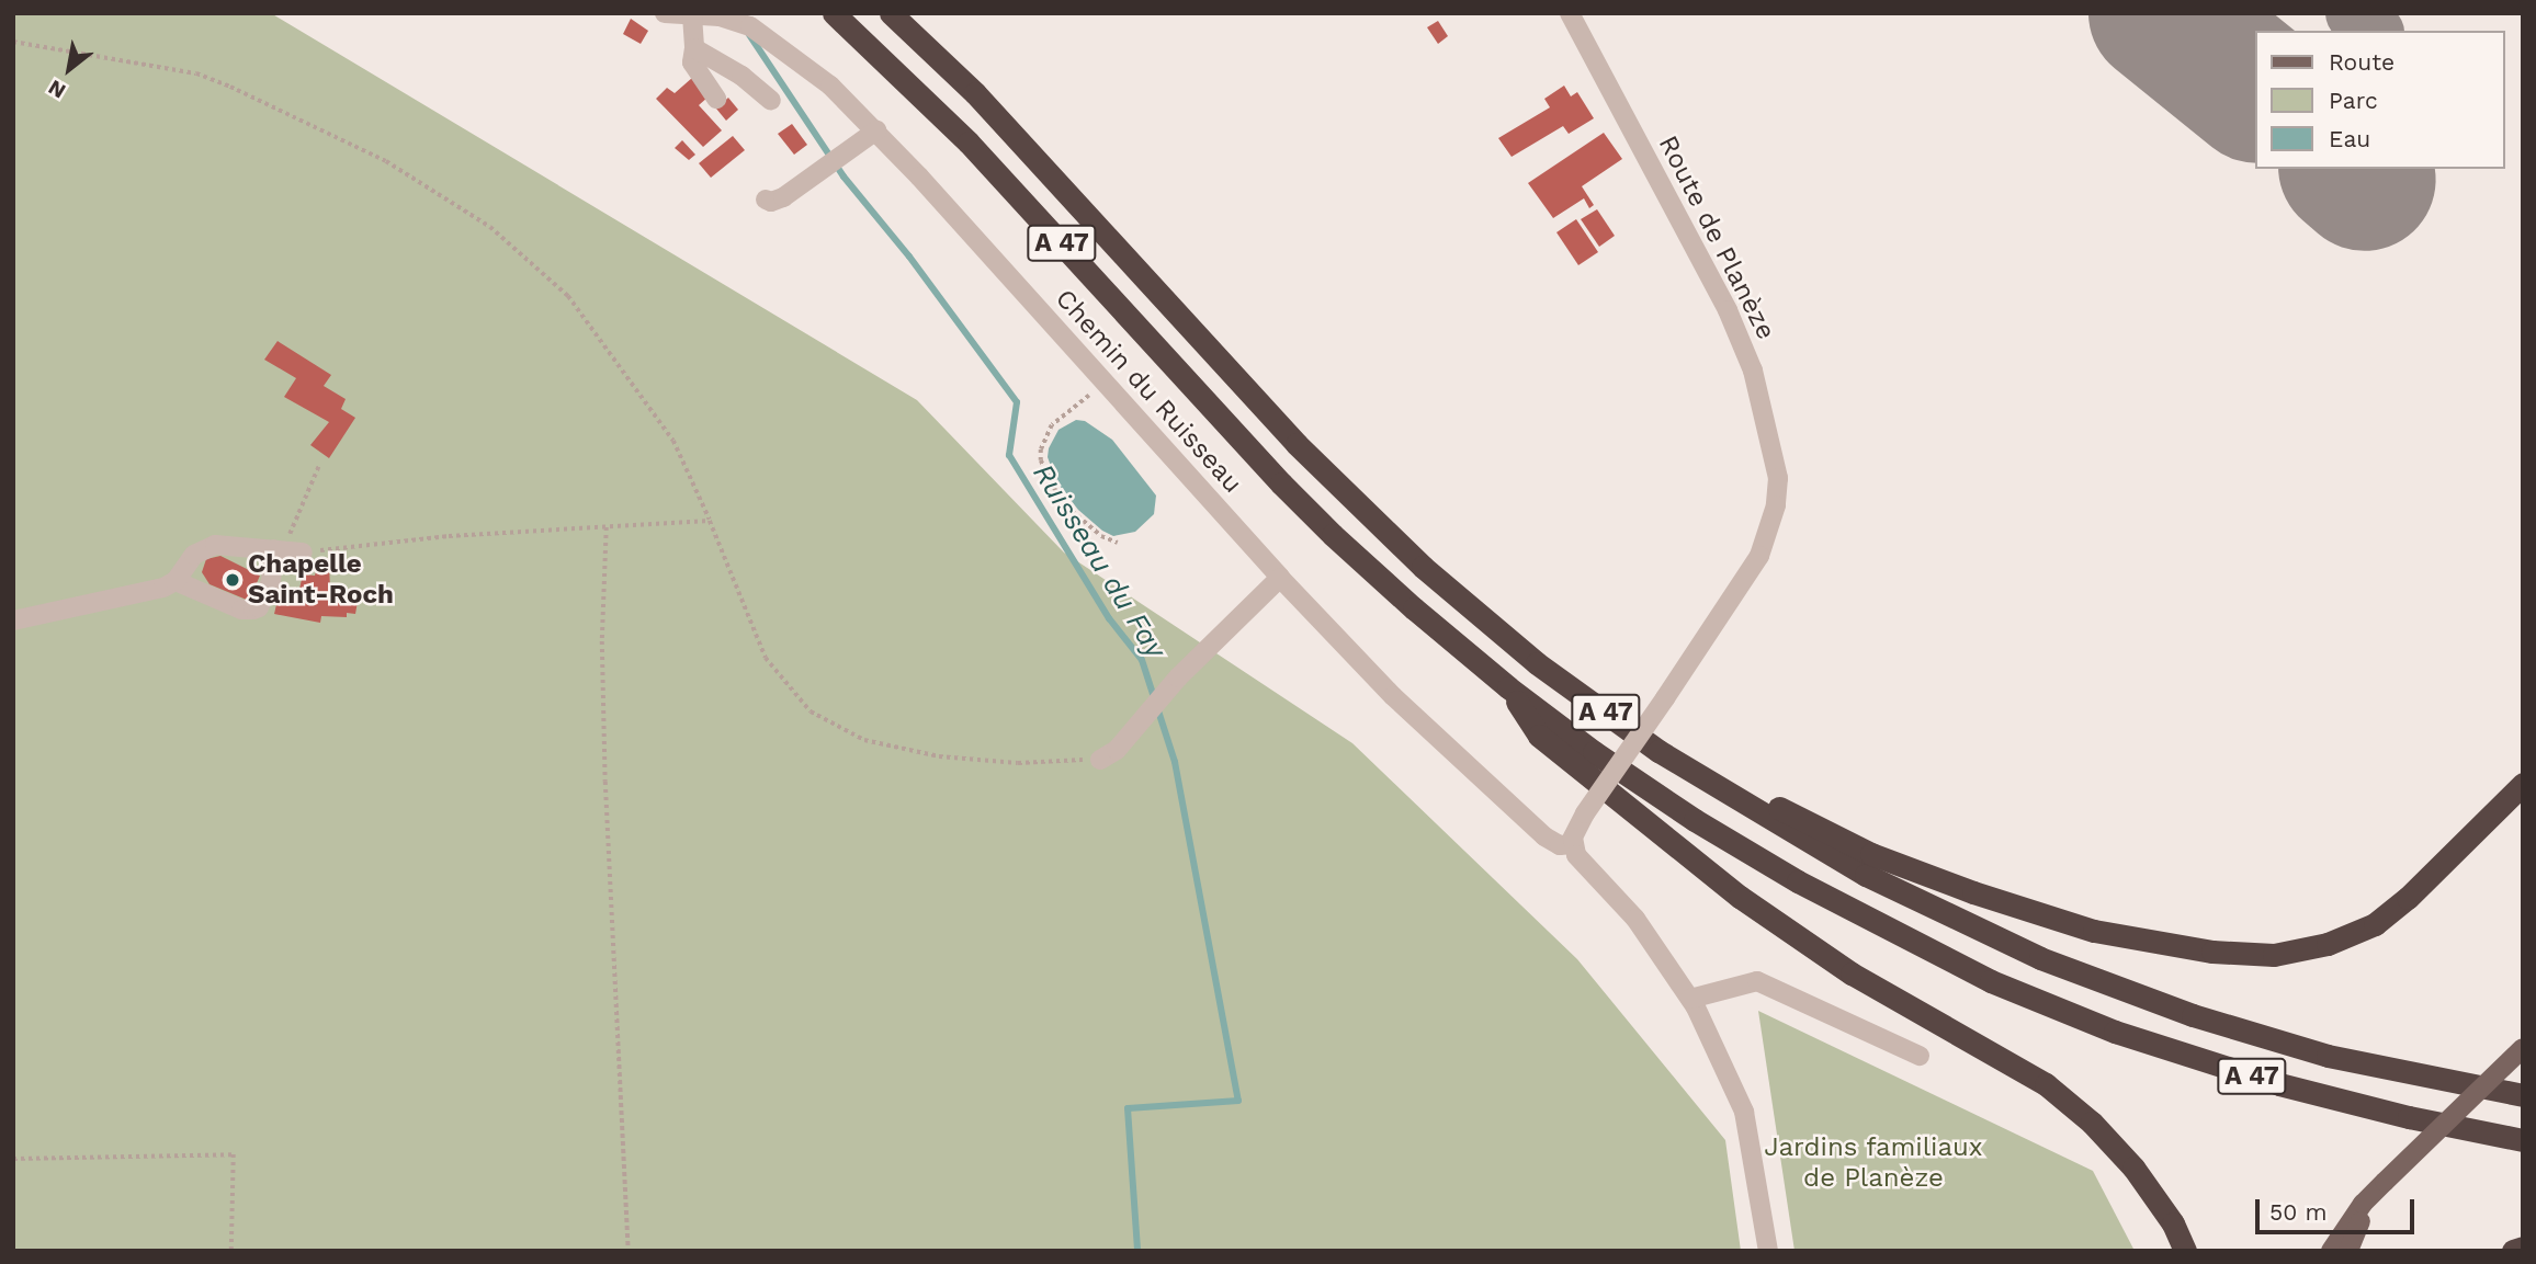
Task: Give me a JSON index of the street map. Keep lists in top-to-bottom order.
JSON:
{
  "streets": {
    "highway": ["A 47"],
    "street": ["Route de Planèze", "Chemin du Ruisseau"]
  },
  "crossings": [
    ["Route de Planèze", "Chemin du Ruisseau"]
  ],
  "water": ["Ruisseau du Fay"],
  "parks": ["Jardins familiaux de Planèze"],
  "places": ["Chapelle Saint-Roch"],
  "legend": ["Route", "Parc", "Eau"],
  "scale_bar": "50 m",
  "north": "bottom left"
}
